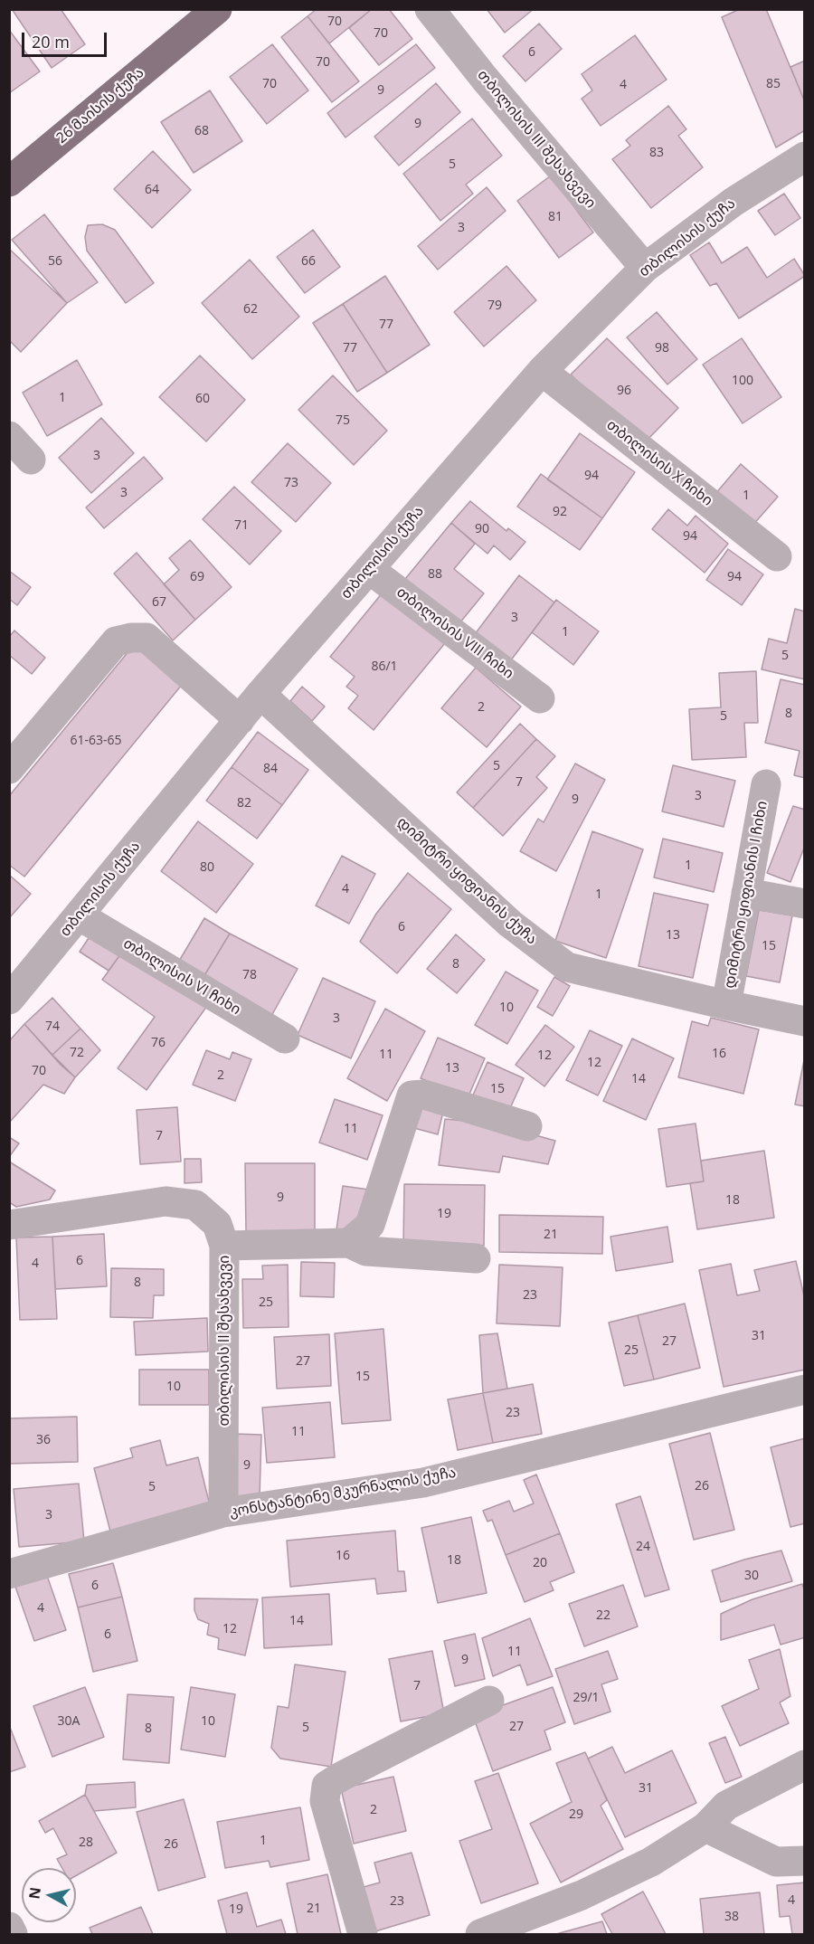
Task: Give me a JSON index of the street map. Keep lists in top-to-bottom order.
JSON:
{
  "streets": {
    "main road": ["26 მაისის ქუჩა"],
    "street": [
      "თბილისის III შესახვევი",
      "თბილისის ქუჩა",
      "თბილისის X ჩიხი",
      "თბილისის VIII ჩიხი",
      "დიმიტრი ყიფიანის ქუჩა",
      "დიმიტრი ყიფიანის I ჩიხი",
      "თბილისის VI ჩიხი",
      "თბილისის II შესახვევი",
      "კონსტანტინე მკურნალის ქუჩა"
    ]
  },
  "crossings": [
    ["თბილისის III შესახვევი", "თბილისის ქუჩა"],
    ["თბილისის ქუჩა", "თბილისის X ჩიხი"],
    ["თბილისის ქუჩა", "თბილისის VIII ჩიხი"],
    ["თბილისის ქუჩა", "დიმიტრი ყიფიანის ქუჩა"],
    ["თბილისის ქუჩა", "თბილისის VI ჩიხი"],
    ["დიმიტრი ყიფიანის ქუჩა", "დიმიტრი ყიფიანის I ჩიხი"],
    ["თბილისის II შესახვევი", "კონსტანტინე მკურნალის ქუჩა"]
  ],
  "house_numbers": [
    "70",
    "70",
    "6",
    "70",
    "70",
    "85",
    "4",
    "9",
    "9",
    "68",
    "83",
    "5",
    "64",
    "81",
    "3",
    "56",
    "66",
    "79",
    "62",
    "77",
    "77",
    "98",
    "100",
    "96",
    "1",
    "60",
    "75",
    "3",
    "94",
    "73",
    "3",
    "1",
    "92",
    "71",
    "90",
    "94",
    "88",
    "69",
    "94",
    "67",
    "3",
    "1",
    "5",
    "86/1",
    "2",
    "8",
    "5",
    "61-63-65",
    "5",
    "84",
    "7",
    "3",
    "9",
    "82",
    "1",
    "80",
    "4",
    "1",
    "6",
    "13",
    "15",
    "8",
    "78",
    "10",
    "3",
    "74",
    "76",
    "72",
    "16",
    "11",
    "12",
    "12",
    "13",
    "70",
    "2",
    "14",
    "15",
    "11",
    "7",
    "9",
    "18",
    "19",
    "21",
    "6",
    "4",
    "8",
    "23",
    "25",
    "31",
    "27",
    "25",
    "27",
    "15",
    "10",
    "23",
    "11",
    "36",
    "9",
    "26",
    "5",
    "3",
    "24",
    "16",
    "18",
    "20",
    "30",
    "6",
    "4",
    "22",
    "14",
    "12",
    "6",
    "11",
    "9",
    "7",
    "29/1",
    "30A",
    "10",
    "27",
    "5",
    "8",
    "31",
    "2",
    "29",
    "1",
    "28",
    "26",
    "4",
    "23",
    "21",
    "19",
    "38"
  ],
  "scale_bar": "20 m",
  "north": "left"
}
